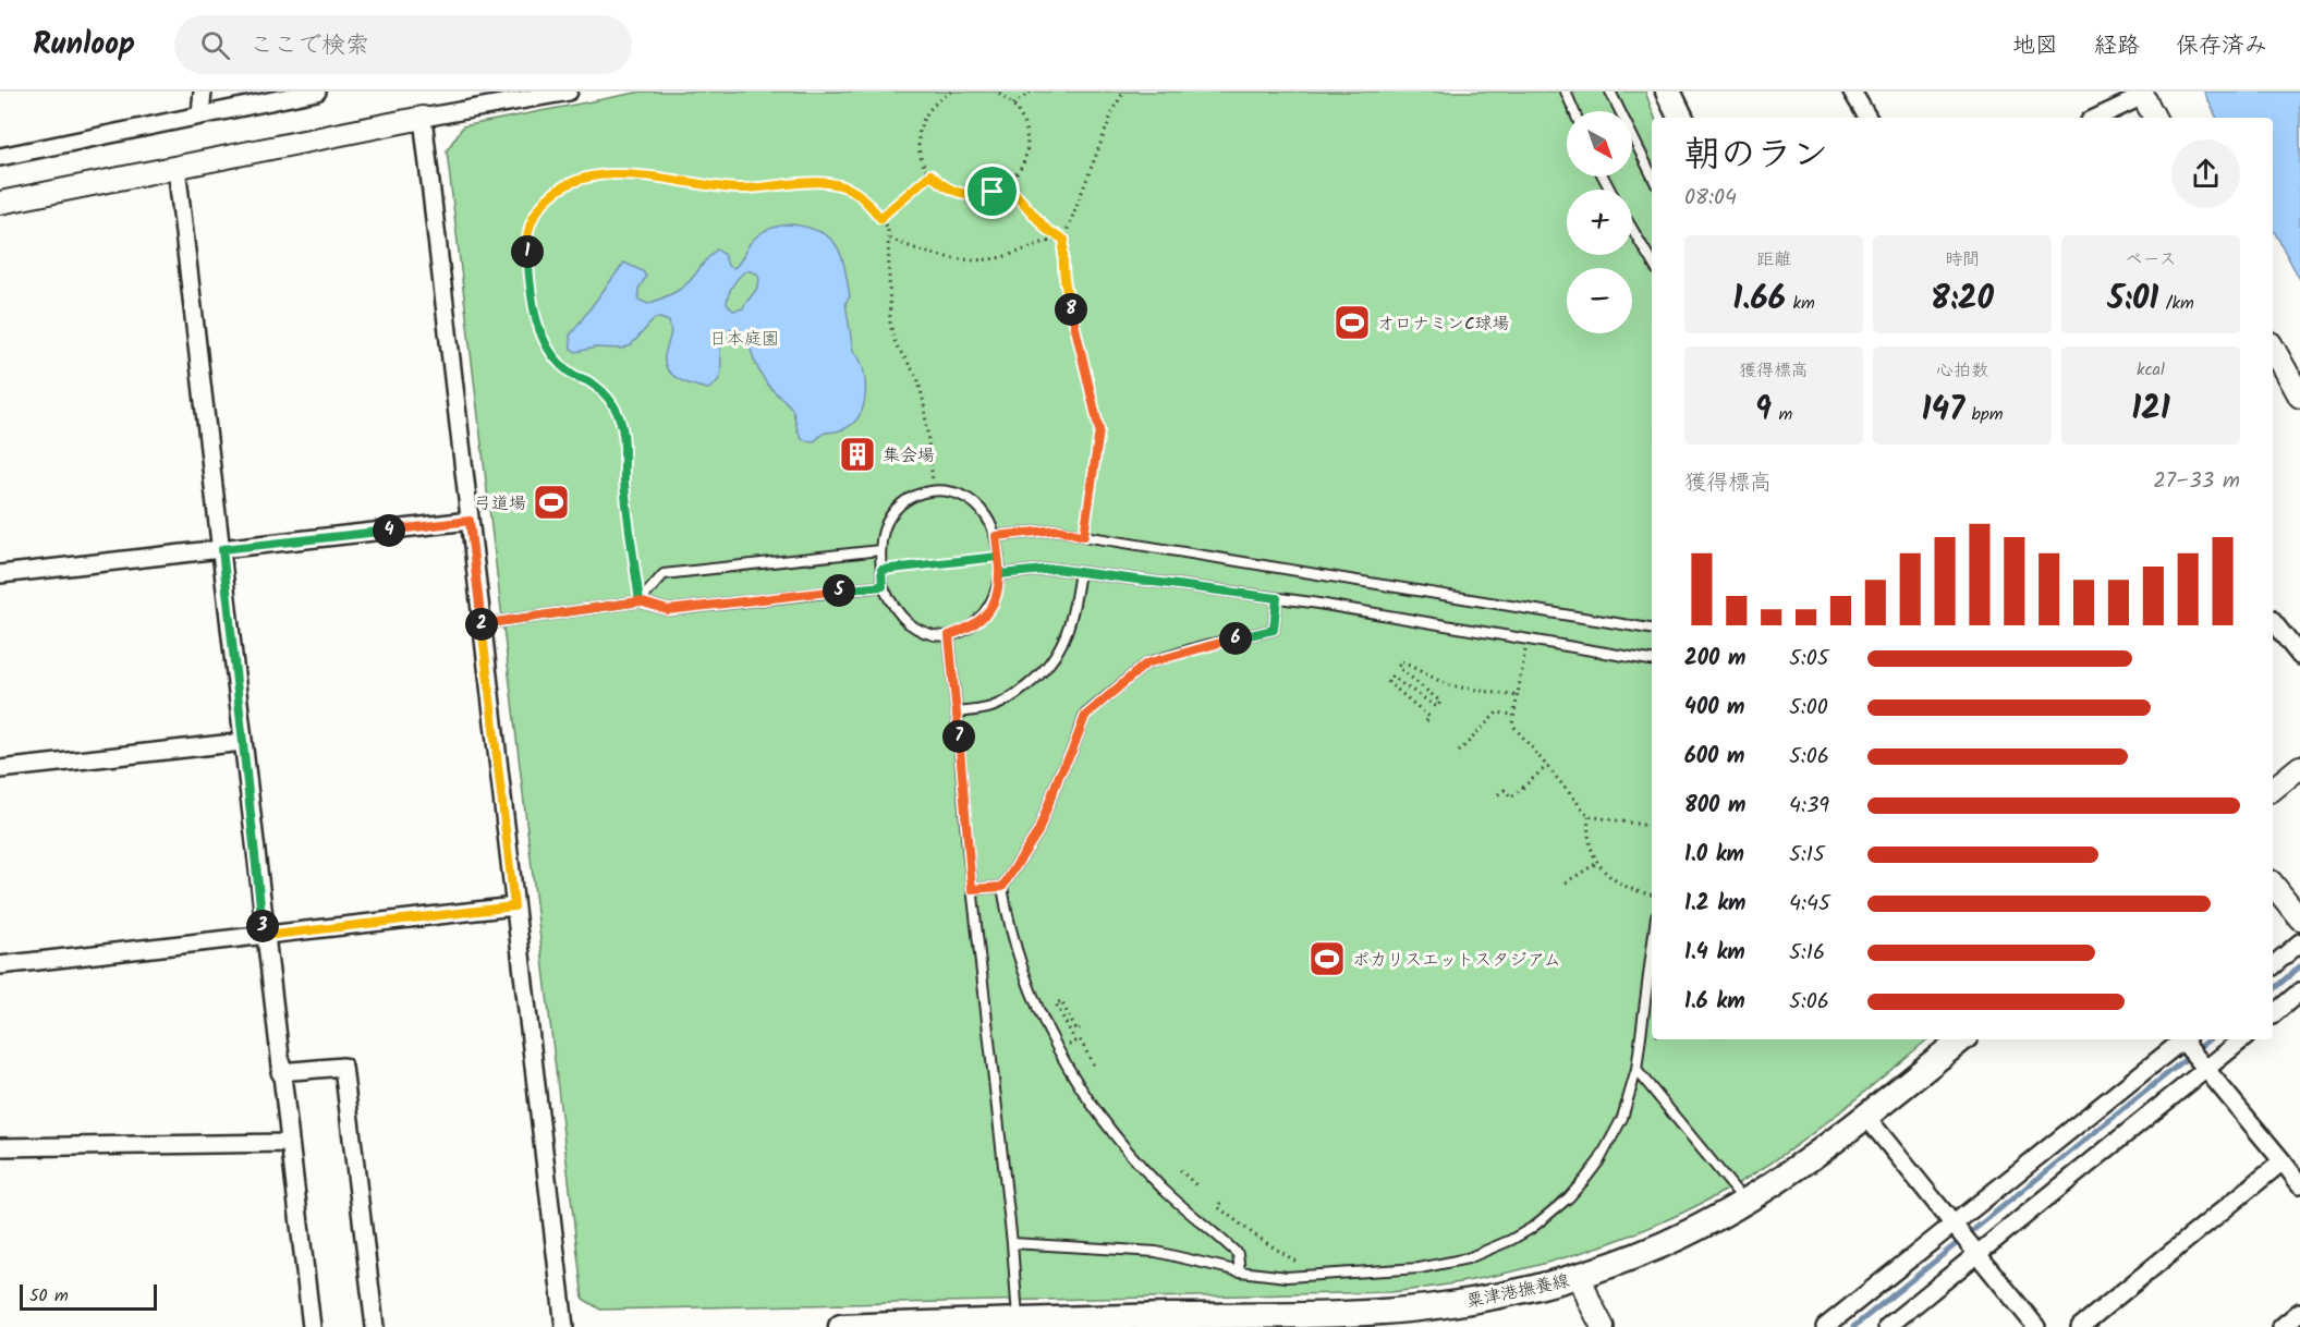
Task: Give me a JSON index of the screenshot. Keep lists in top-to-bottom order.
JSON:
{
  "streets": {
    "main road": ["粟津港撫養線"]
  },
  "parks": ["日本庭園"],
  "places": {
    "sports": ["オロナミンC球場", "弓道場", "ポカリスエットスタジアム"],
    "building": ["集会場"]
  },
  "scale_bar": "50 m",
  "north": "bottom right",
  "page": {
    "header": "Runloop",
    "search": "ここで検索",
    "nav": ["地図", "経路", "保存済み"],
    "map_buttons": ["+", "−"],
    "heading": ["朝のラン", "08:04"],
    "stats": [
      ["距離", "1.66 km"],
      ["時間", "8:20"],
      ["ペース", "5:01 /km"],
      ["獲得標高", "9 m"],
      ["心拍数", "147 bpm"],
      ["kcal", "121"]
    ],
    "pins": [
      "1",
      "8",
      "4",
      "5",
      "2",
      "6",
      "7",
      "3"
    ],
    "chart": ["獲得標高", "27–33 m"],
    "list": [
      {
        "name": "200 m",
        "note": "5:05"
      },
      {
        "name": "400 m",
        "note": "5:00"
      },
      {
        "name": "600 m",
        "note": "5:06"
      },
      {
        "name": "800 m",
        "note": "4:39"
      },
      {
        "name": "1.0 km",
        "note": "5:15"
      },
      {
        "name": "1.2 km",
        "note": "4:45"
      },
      {
        "name": "1.4 km",
        "note": "5:16"
      },
      {
        "name": "1.6 km",
        "note": "5:06"
      }
    ],
    "scale": "50 m"
  }
}
